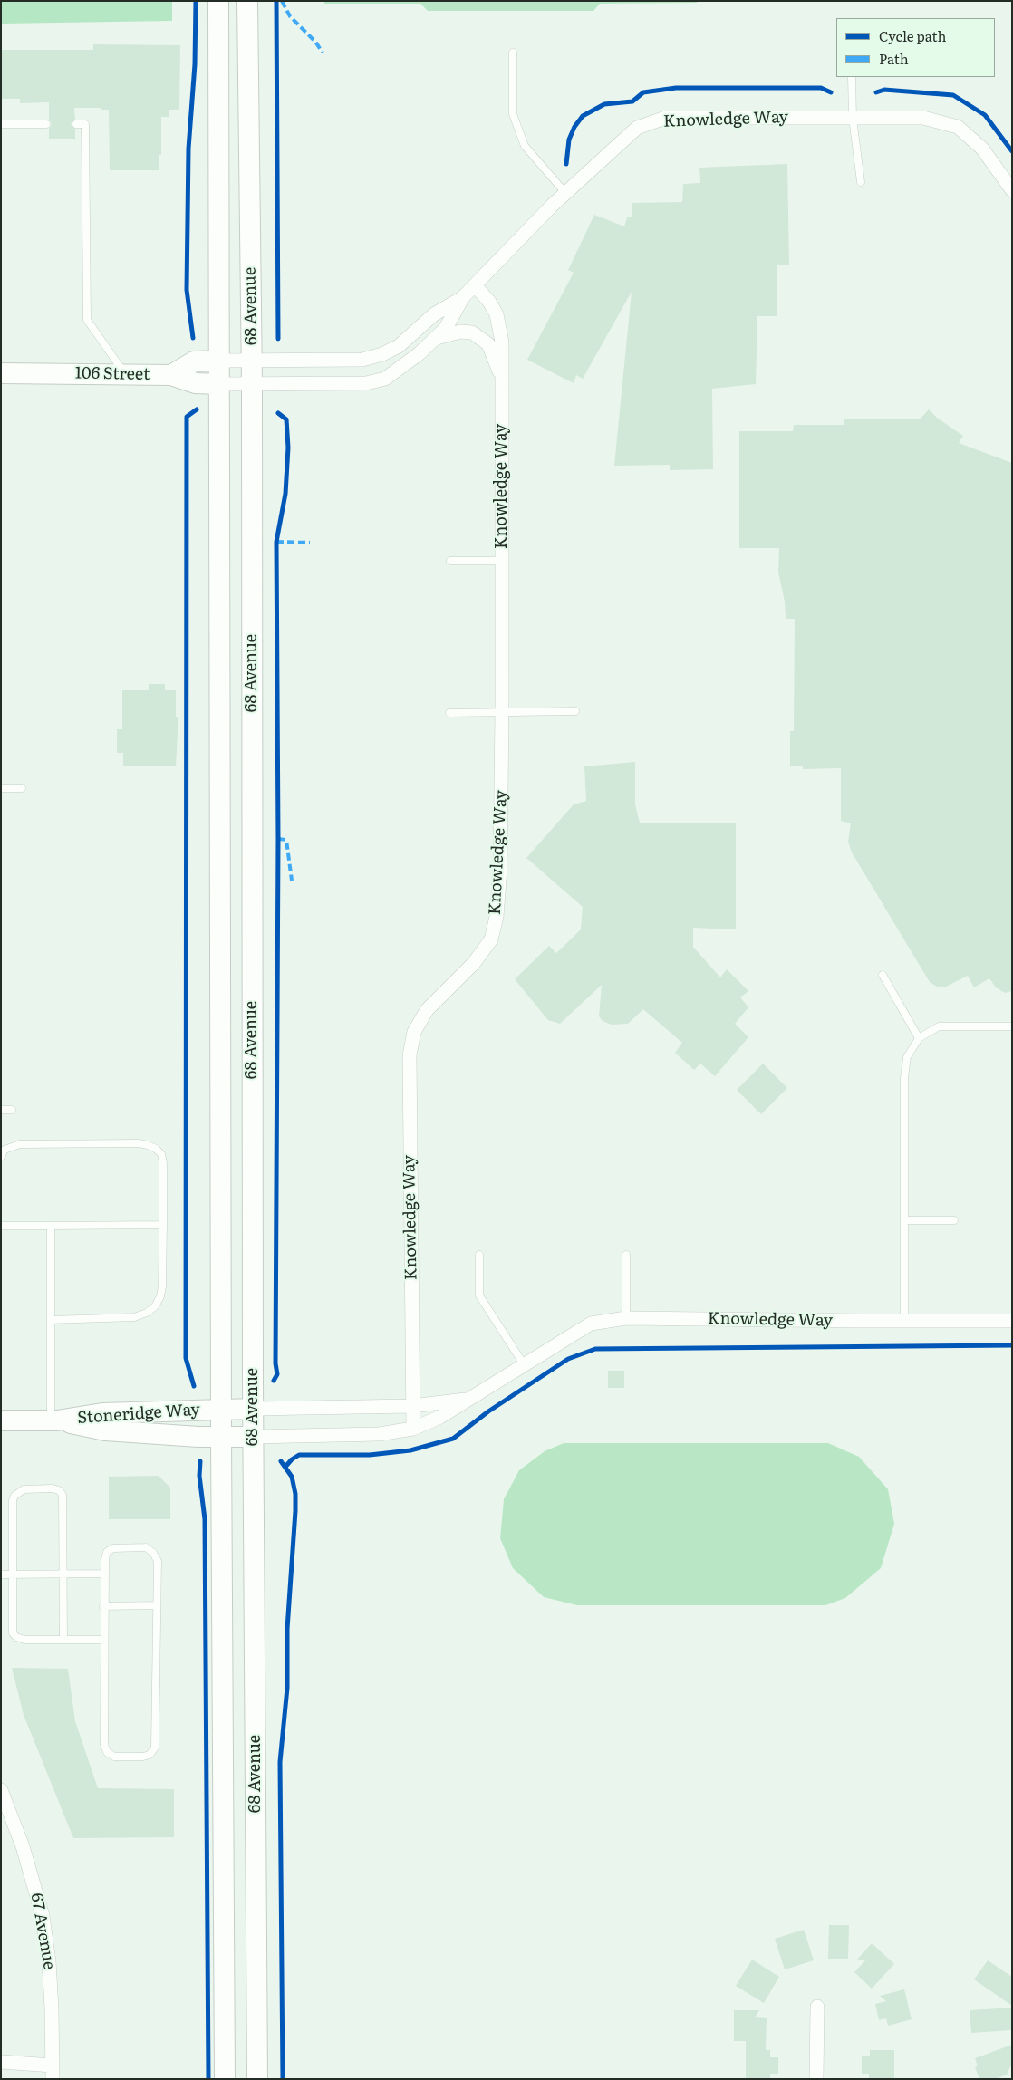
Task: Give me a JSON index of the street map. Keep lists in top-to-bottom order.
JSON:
{
  "streets": {
    "main road": [
      "Knowledge Way",
      "68 Avenue",
      "106 Street",
      "Stoneridge Way"
    ],
    "street": ["67 Avenue"]
  },
  "crossings": [
    ["Knowledge Way", "68 Avenue"],
    ["Knowledge Way", "106 Street"],
    ["Knowledge Way", "Stoneridge Way"],
    ["68 Avenue", "106 Street"],
    ["68 Avenue", "Stoneridge Way"]
  ],
  "legend": ["Cycle path", "Path"]
}
